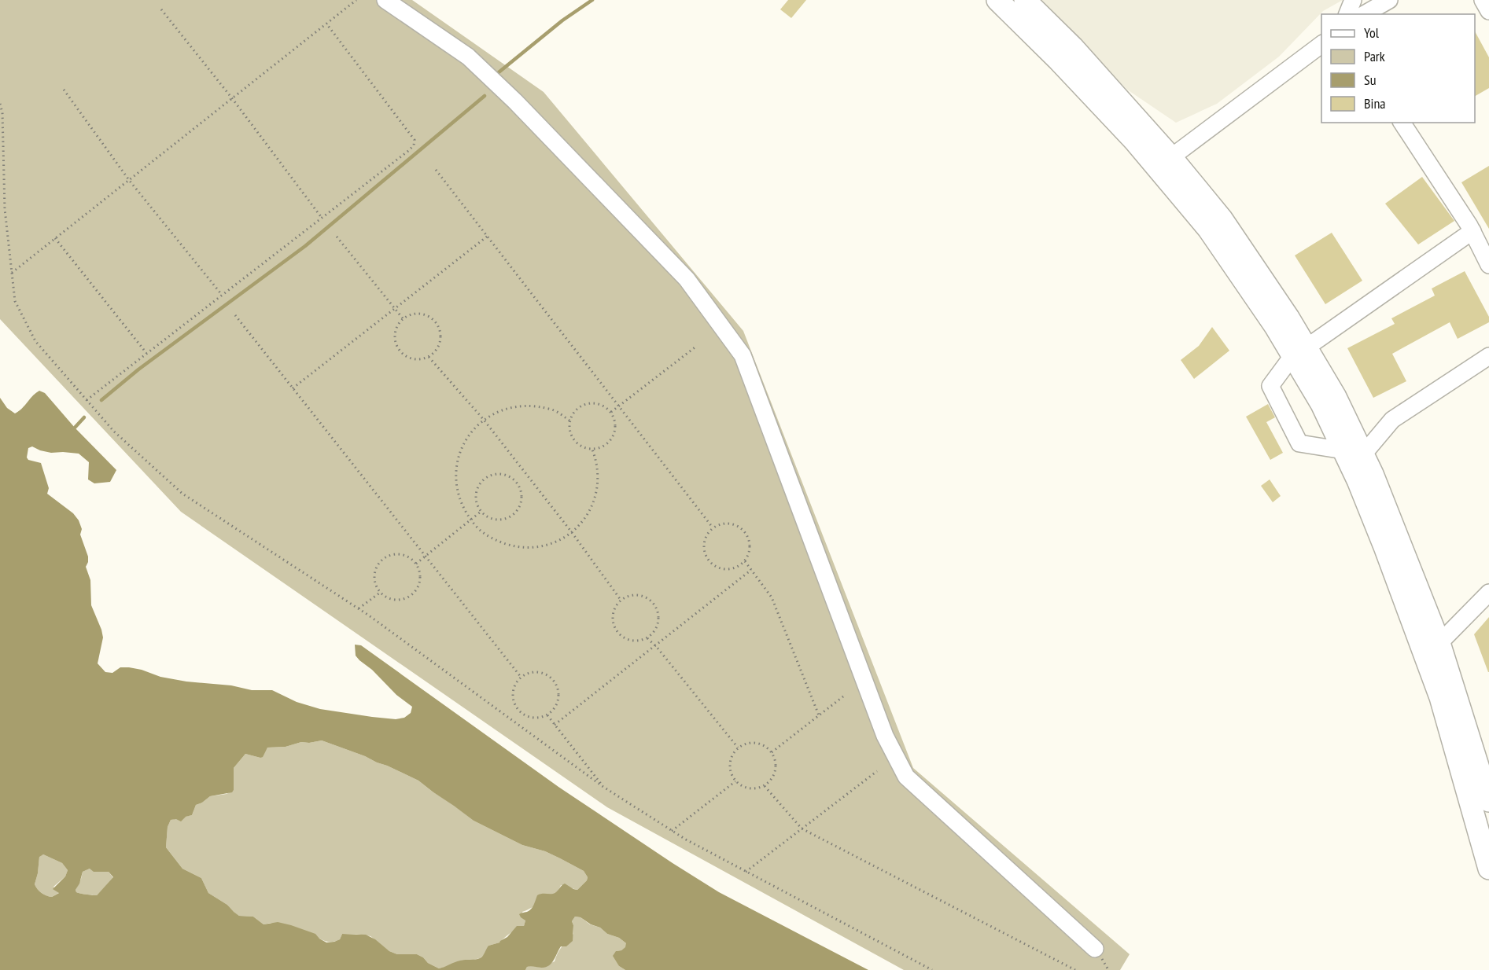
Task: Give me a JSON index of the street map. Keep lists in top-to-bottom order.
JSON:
{
  "legend": [
    "Yol",
    "Park",
    "Su",
    "Bina"
  ]
}
